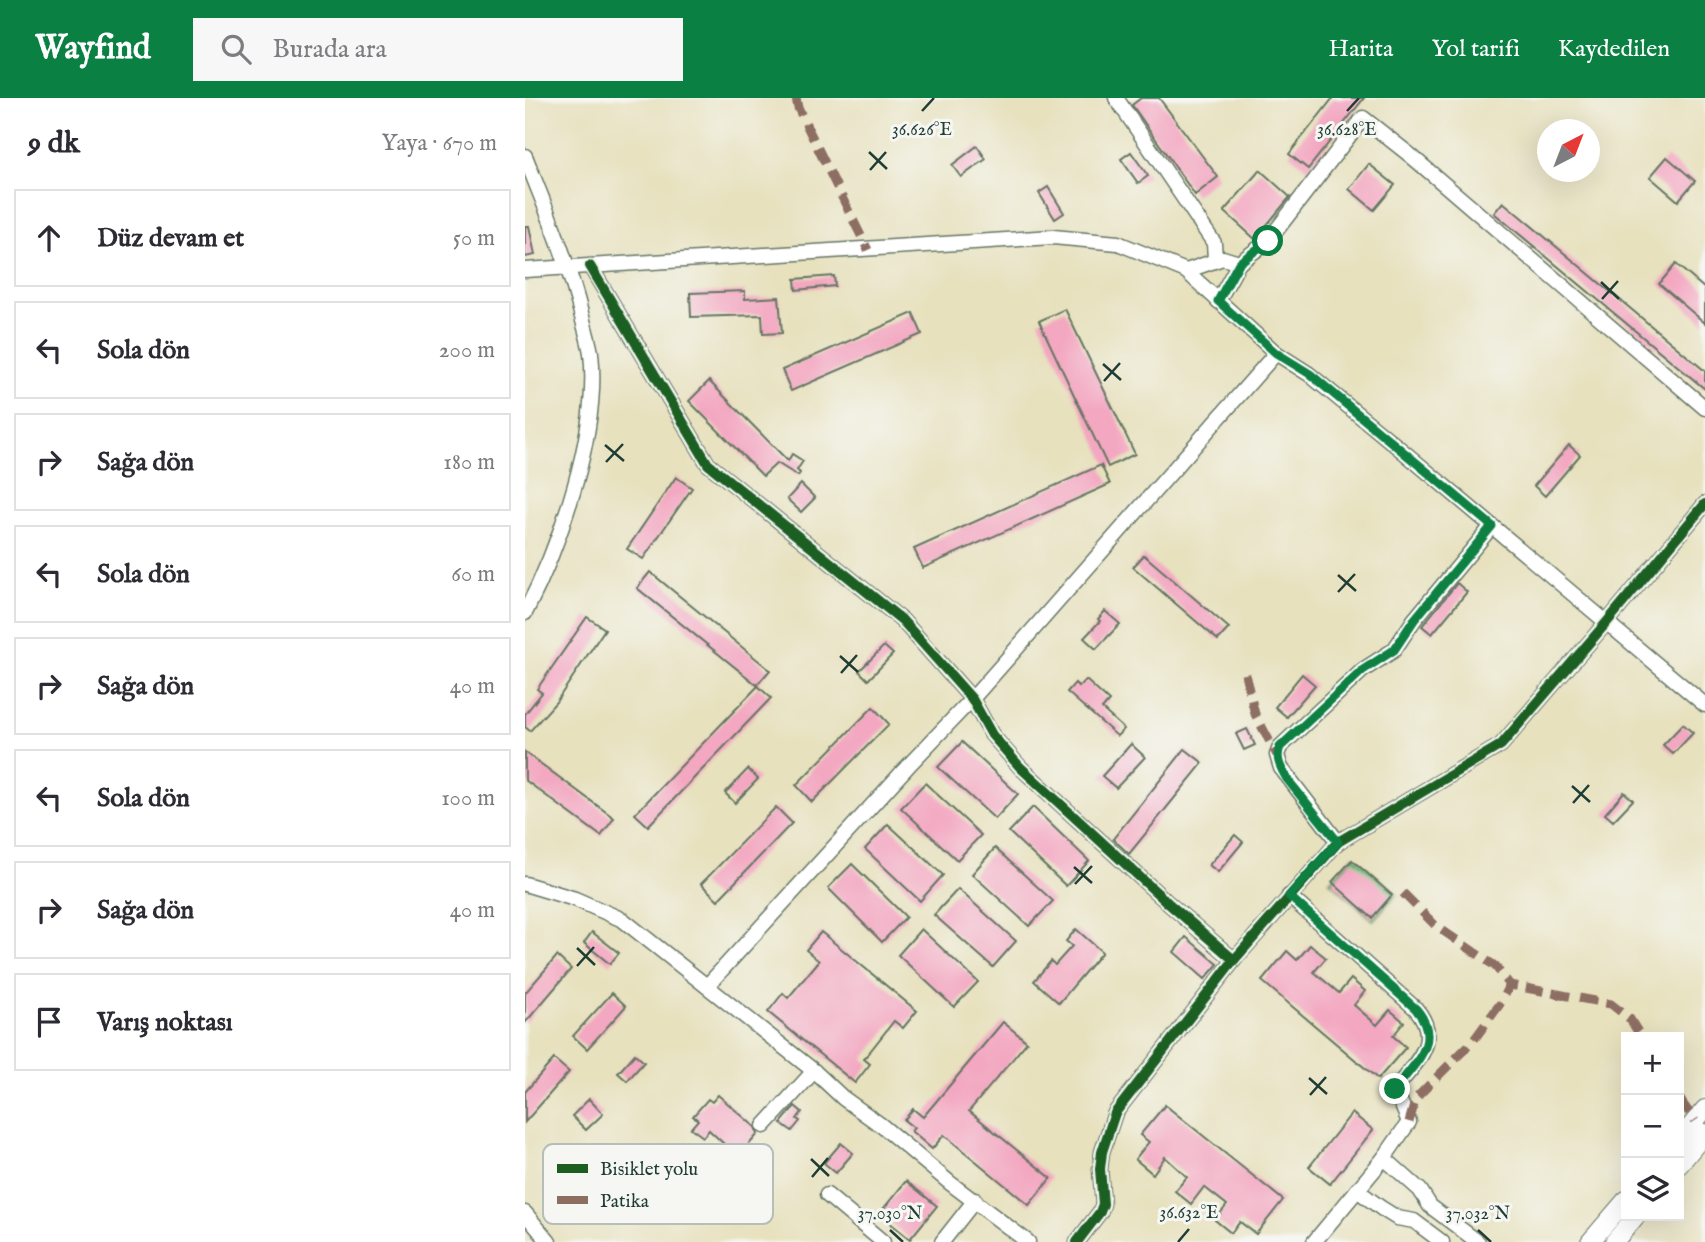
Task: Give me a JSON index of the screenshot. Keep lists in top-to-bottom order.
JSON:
{
  "legend": ["Bisiklet yolu", "Patika"],
  "north": "top right",
  "page": {
    "header": "Wayfind",
    "search": "Burada ara",
    "nav": ["Harita", "Yol tarifi", "Kaydedilen"],
    "heading": ["9 dk", "Yaya · 670 m"],
    "list": [
      ["Düz devam et", "50 m"],
      ["Sola dön", "200 m"],
      ["Sağa dön", "180 m"],
      ["Sola dön", "60 m"],
      ["Sağa dön", "40 m"],
      ["Sola dön", "100 m"],
      ["Sağa dön", "40 m"],
      "Varış noktası"
    ],
    "map_buttons": ["+", "−"]
  },
  "coordinates": [
    "36.626°E",
    "36.628°E",
    "36.632°E",
    "37.030°N",
    "37.032°N"
  ]
}
